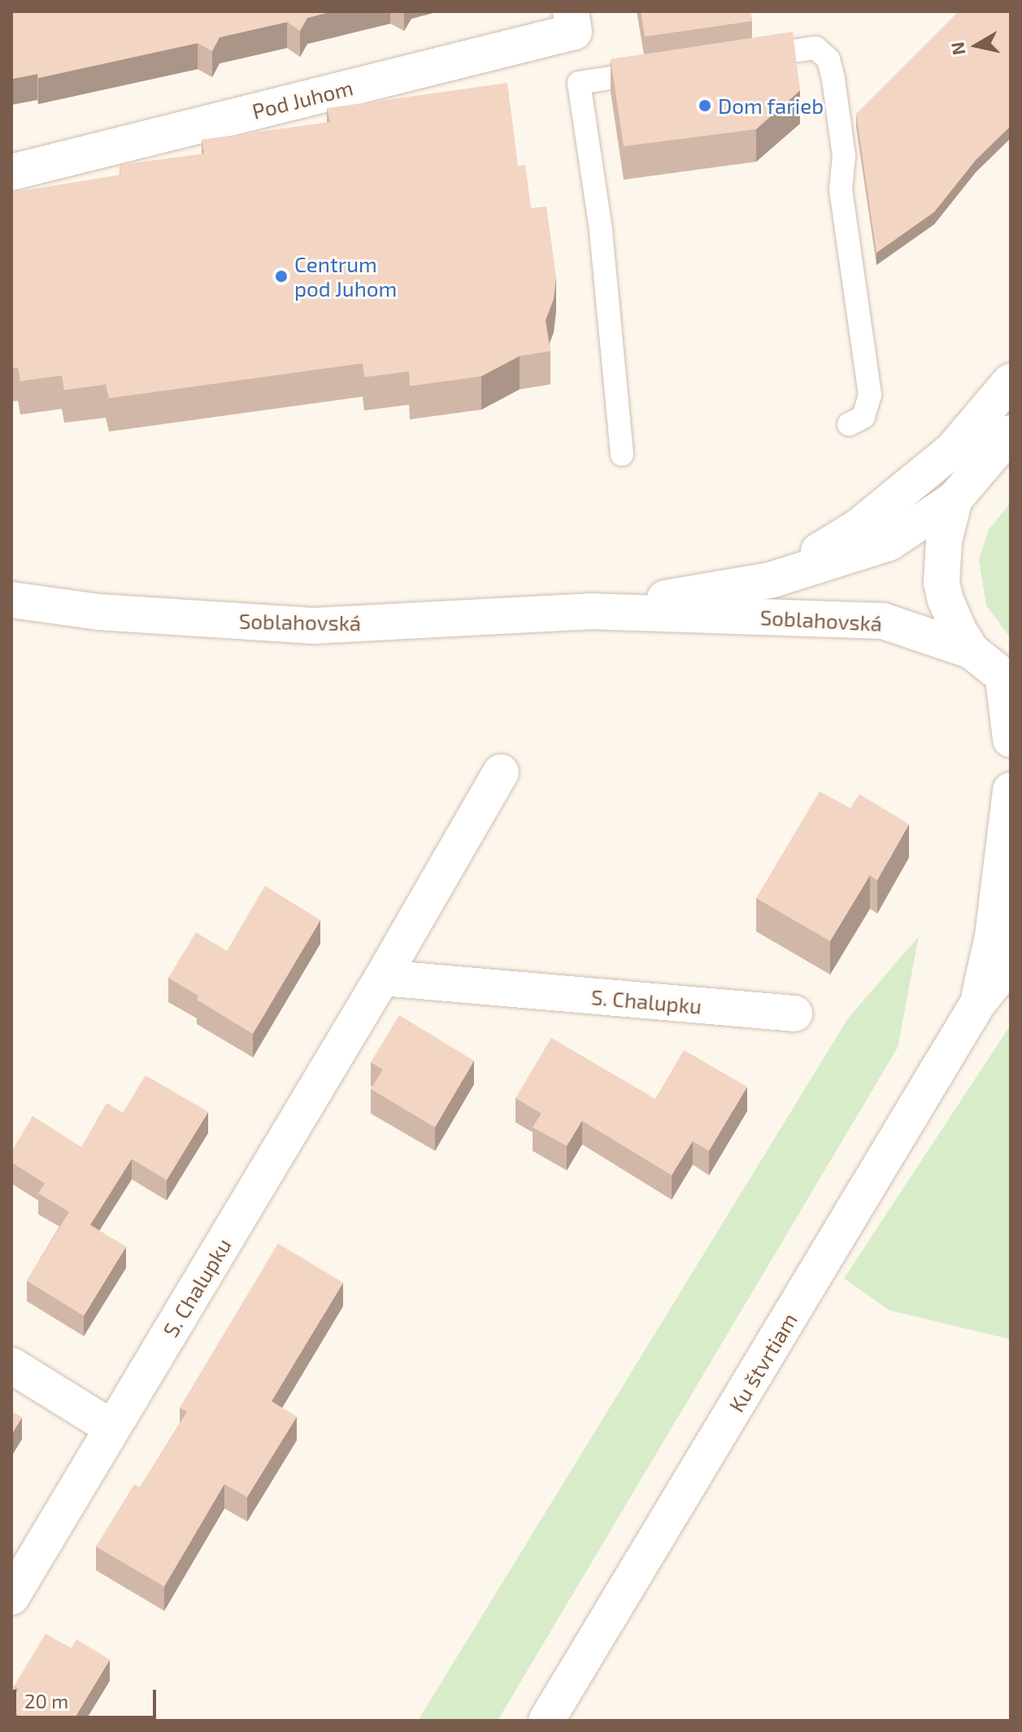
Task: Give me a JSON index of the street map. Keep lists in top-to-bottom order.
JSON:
{
  "streets": {
    "street": [
      "Pod Juhom",
      "Soblahovská",
      "S. Chalupku",
      "Ku štvrtiam"
    ]
  },
  "places": ["Dom farieb", "Centrum pod Juhom"],
  "scale_bar": "20 m",
  "north": "left"
}
